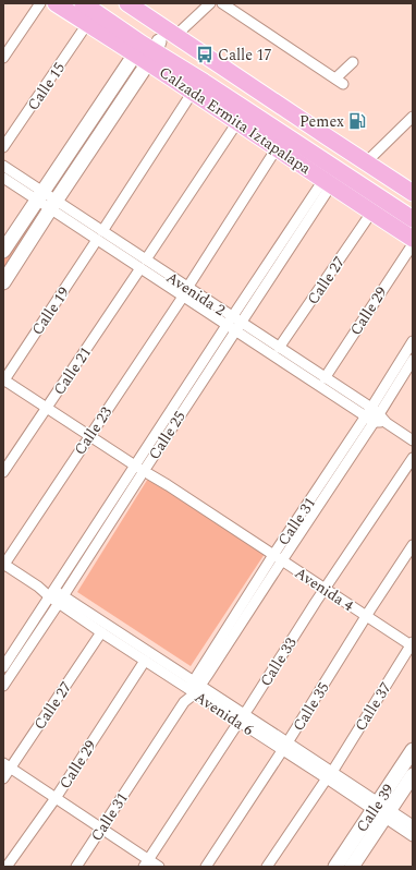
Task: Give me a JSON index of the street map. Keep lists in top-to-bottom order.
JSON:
{
  "streets": {
    "main road": ["Calzada Ermita Iztapalapa"],
    "street": [
      "Calle 15",
      "Calle 27",
      "Avenida 2",
      "Calle 19",
      "Calle 29",
      "Calle 21",
      "Calle 23",
      "Calle 25",
      "Calle 31",
      "Avenida 4",
      "Calle 33",
      "Calle 35",
      "Calle 37",
      "Avenida 6",
      "Calle 39"
    ]
  },
  "crossings": [
    ["Calle 15", "Calzada Ermita Iztapalapa"],
    ["Calzada Ermita Iztapalapa", "Calle 27"],
    ["Calzada Ermita Iztapalapa", "Calle 19"],
    ["Calzada Ermita Iztapalapa", "Calle 21"],
    ["Calzada Ermita Iztapalapa", "Calle 23"],
    ["Calzada Ermita Iztapalapa", "Calle 25"],
    ["Calle 27", "Avenida 2"],
    ["Calle 27", "Avenida 6"],
    ["Avenida 2", "Calle 19"],
    ["Avenida 2", "Calle 29"],
    ["Avenida 2", "Calle 21"],
    ["Avenida 2", "Calle 23"],
    ["Avenida 2", "Calle 25"],
    ["Avenida 2", "Calle 31"],
    ["Calle 19", "Avenida 4"],
    ["Calle 29", "Avenida 6"],
    ["Calle 21", "Avenida 4"],
    ["Calle 23", "Avenida 4"],
    ["Calle 23", "Avenida 6"],
    ["Calle 25", "Avenida 4"],
    ["Calle 25", "Avenida 6"],
    ["Calle 31", "Avenida 4"],
    ["Calle 31", "Avenida 6"],
    ["Avenida 4", "Calle 33"],
    ["Avenida 4", "Calle 35"],
    ["Avenida 4", "Calle 37"],
    ["Calle 33", "Avenida 6"],
    ["Calle 35", "Avenida 6"],
    ["Calle 37", "Avenida 6"],
    ["Avenida 6", "Calle 39"]
  ],
  "places": {
    "bus stop": ["Calle 17"],
    "fuel station": ["Pemex"]
  }
}
